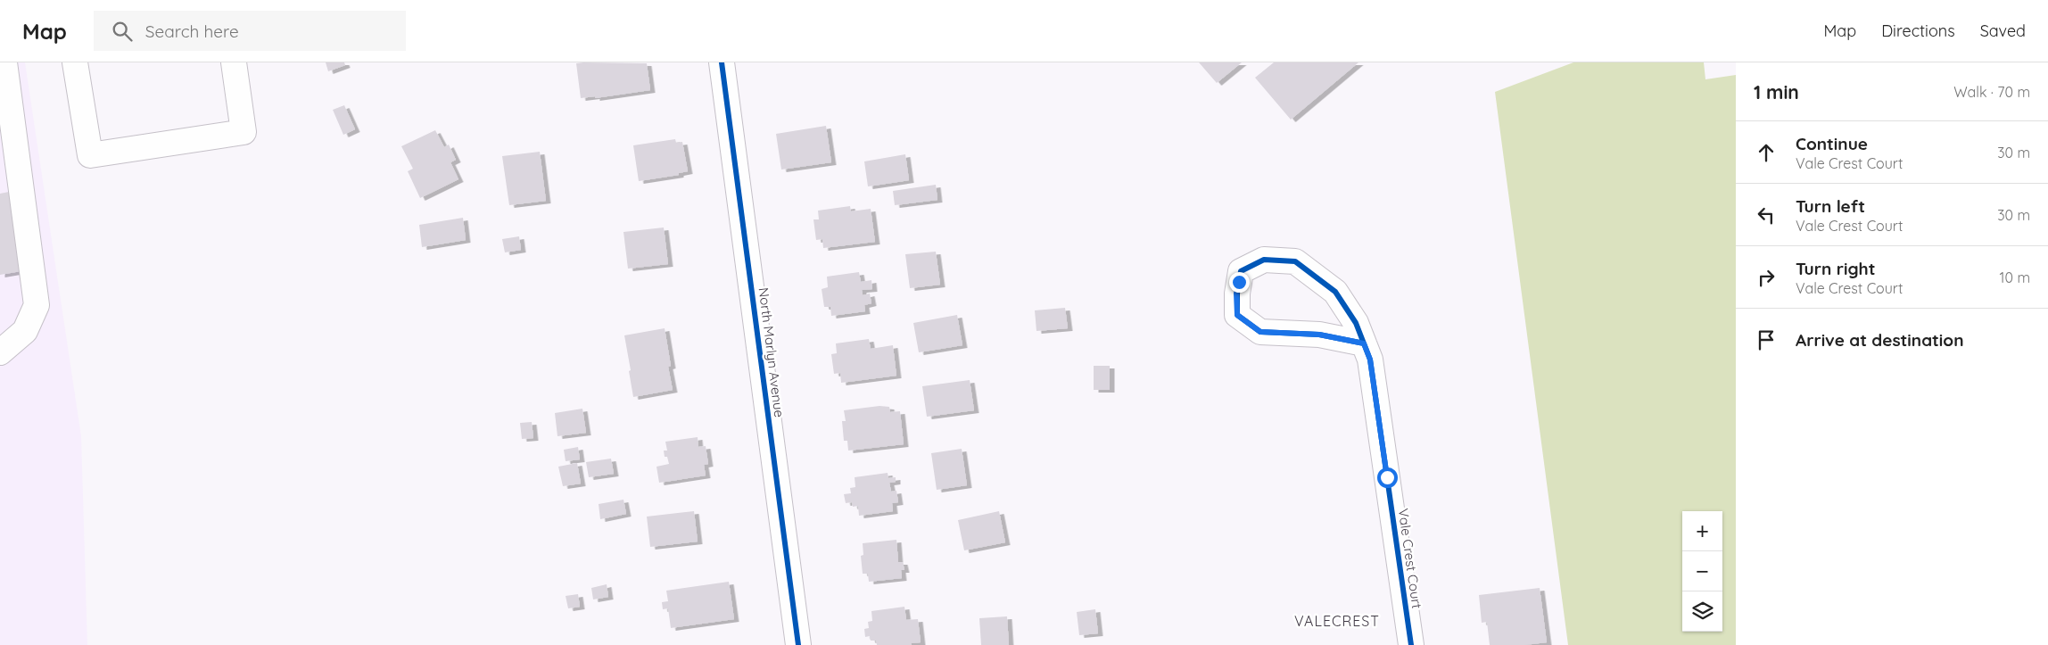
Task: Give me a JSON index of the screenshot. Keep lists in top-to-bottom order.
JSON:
{
  "streets": {
    "street": ["North Marlyn Avenue", "Vale Crest Court"]
  },
  "districts": ["VALECREST"],
  "page": {
    "header": "Map",
    "search": "Search here",
    "nav": ["Map", "Directions", "Saved"],
    "heading": ["1 min", "Walk · 70 m"],
    "list": [
      ["Continue", "Vale Crest Court", "30 m"],
      ["Turn left", "Vale Crest Court", "30 m"],
      ["Turn right", "Vale Crest Court", "10 m"],
      "Arrive at destination"
    ],
    "map_buttons": ["+", "−"]
  }
}
